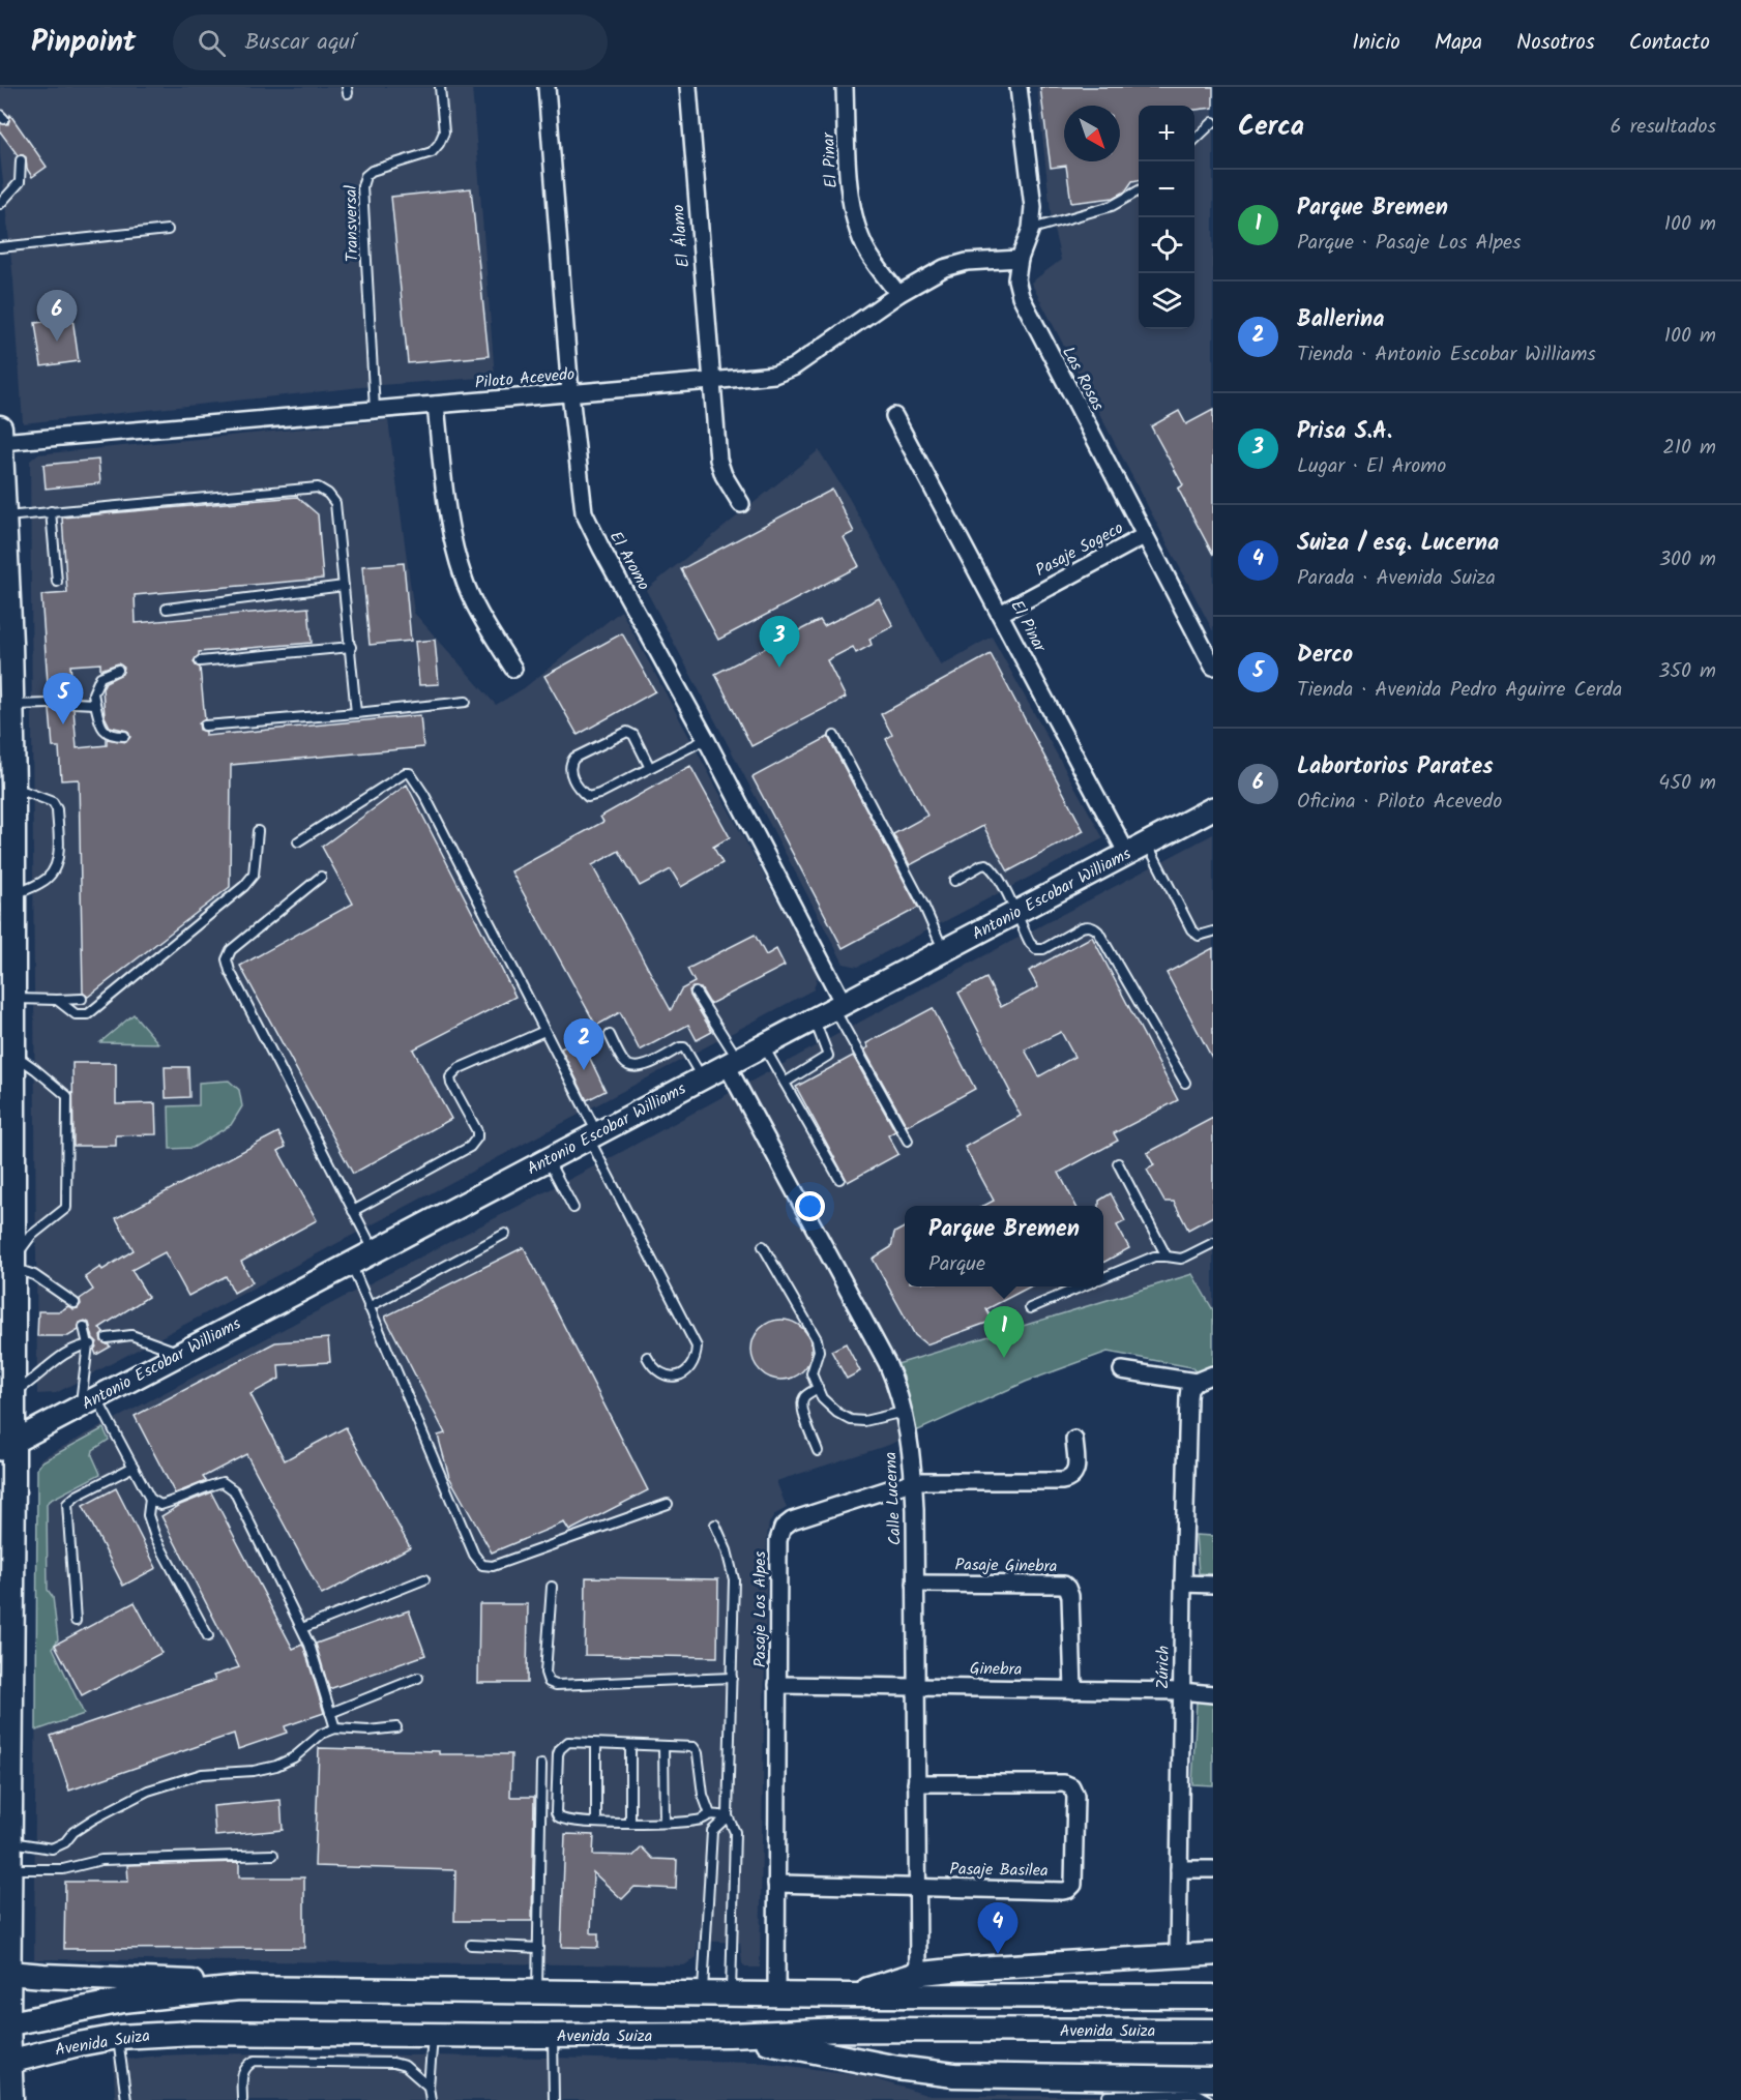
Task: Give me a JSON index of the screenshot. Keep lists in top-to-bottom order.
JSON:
{
  "streets": {
    "main road": ["Avenida Suiza"],
    "street": [
      "El Pinar",
      "El Álamo",
      "Piloto Acevedo",
      "Las Rosas",
      "Pasaje Sogeco",
      "El Aromo",
      "Antonio Escobar Williams",
      "Calle Lucerna",
      "Pasaje Ginebra",
      "Pasaje Los Alpes",
      "Zúrich",
      "Ginebra",
      "Pasaje Basilea"
    ],
    "lane": ["Transversal"]
  },
  "crossings": [
    ["El Pinar", "Piloto Acevedo"],
    ["El Pinar", "Pasaje Sogeco"],
    ["El Pinar", "Antonio Escobar Williams"],
    ["Transversal", "Piloto Acevedo"],
    ["El Álamo", "Piloto Acevedo"],
    ["Piloto Acevedo", "Las Rosas"],
    ["Piloto Acevedo", "El Aromo"],
    ["Las Rosas", "Pasaje Sogeco"],
    ["El Aromo", "Antonio Escobar Williams"],
    ["Antonio Escobar Williams", "Calle Lucerna"],
    ["Calle Lucerna", "Pasaje Ginebra"],
    ["Calle Lucerna", "Pasaje Los Alpes"],
    ["Calle Lucerna", "Ginebra"],
    ["Calle Lucerna", "Pasaje Basilea"],
    ["Pasaje Ginebra", "Ginebra"],
    ["Pasaje Los Alpes", "Ginebra"],
    ["Pasaje Los Alpes", "Pasaje Basilea"],
    ["Pasaje Los Alpes", "Avenida Suiza"],
    ["Zúrich", "Ginebra"]
  ],
  "north": "bottom right",
  "page": {
    "header": "Pinpoint",
    "search": "Buscar aquí",
    "nav": [
      "Inicio",
      "Mapa",
      "Nosotros",
      "Contacto"
    ],
    "heading": ["Cerca", "6 resultados"],
    "map_buttons": ["+", "−"],
    "list": [
      {
        "mark": "1",
        "name": "Parque Bremen",
        "note": "Parque · Pasaje Los Alpes",
        "value": "100 m"
      },
      {
        "mark": "2",
        "name": "Ballerina",
        "note": "Tienda · Antonio Escobar Williams",
        "value": "100 m"
      },
      {
        "mark": "3",
        "name": "Prisa S.A.",
        "note": "Lugar · El Aromo",
        "value": "210 m"
      },
      {
        "mark": "4",
        "name": "Suiza / esq. Lucerna",
        "note": "Parada · Avenida Suiza",
        "value": "300 m"
      },
      {
        "mark": "5",
        "name": "Derco",
        "note": "Tienda · Avenida Pedro Aguirre Cerda",
        "value": "350 m"
      },
      {
        "mark": "6",
        "name": "Labortorios Parates",
        "note": "Oficina · Piloto Acevedo",
        "value": "450 m"
      }
    ],
    "pins": [
      "6",
      "3",
      "5",
      "2",
      "1",
      "4"
    ],
    "popup": ["Parque Bremen", "Parque"]
  }
}
